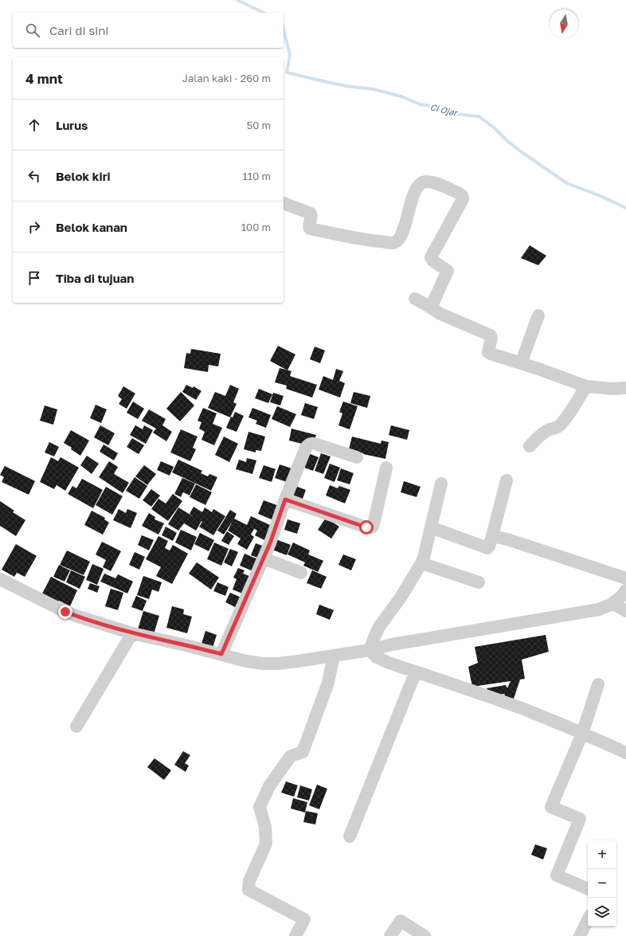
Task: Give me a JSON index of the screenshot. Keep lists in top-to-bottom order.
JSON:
{
  "water": ["Ci Ojar"],
  "north": "bottom",
  "page": {
    "search": "Cari di sini",
    "heading": ["4 mnt", "Jalan kaki · 260 m"],
    "list": [
      ["Lurus", "50 m"],
      ["Belok kiri", "110 m"],
      ["Belok kanan", "100 m"],
      "Tiba di tujuan"
    ],
    "map_buttons": ["+", "−"]
  }
}
